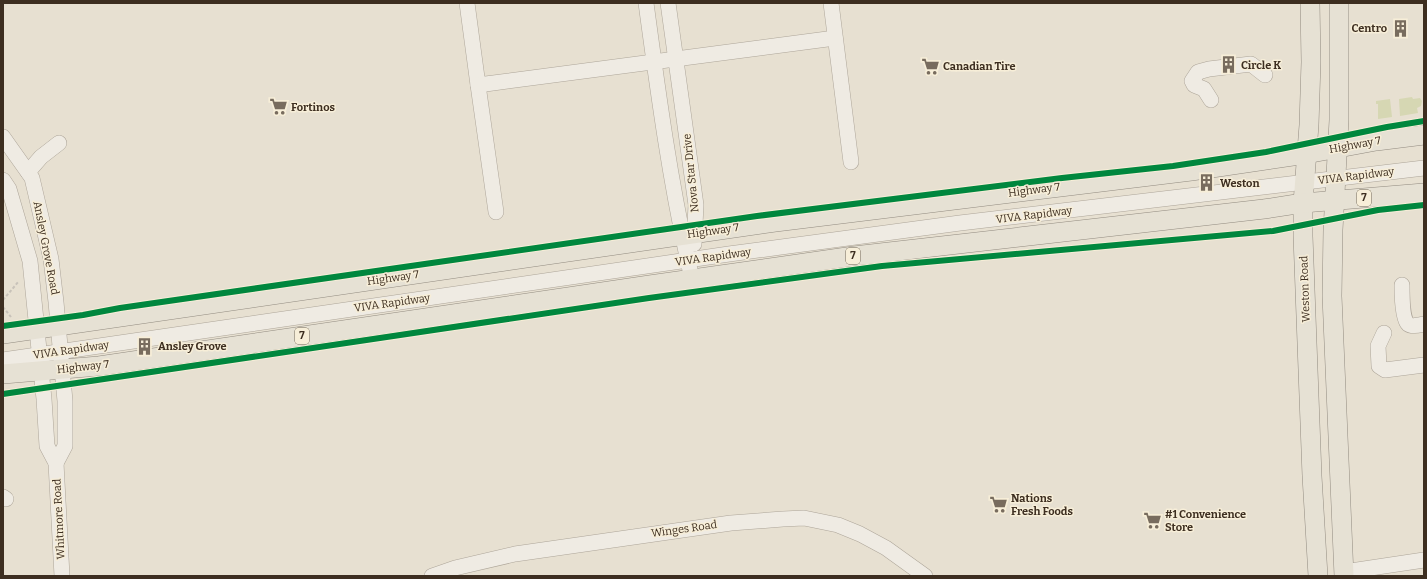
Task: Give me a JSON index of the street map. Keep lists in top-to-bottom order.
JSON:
{
  "streets": {
    "main road": ["Highway 7", "7", "Weston Road"],
    "street": [
      "Nova Star Drive",
      "VIVA Rapidway",
      "Ansley Grove Road",
      "Whitmore Road",
      "Winges Road"
    ]
  },
  "crossings": [
    ["Highway 7", "Nova Star Drive"],
    ["Highway 7", "VIVA Rapidway"],
    ["Highway 7", "Ansley Grove Road"],
    ["Highway 7", "Weston Road"],
    ["Highway 7", "Whitmore Road"],
    ["Nova Star Drive", "VIVA Rapidway"],
    ["VIVA Rapidway", "Ansley Grove Road"],
    ["VIVA Rapidway", "Weston Road"],
    ["VIVA Rapidway", "Whitmore Road"],
    ["Ansley Grove Road", "Whitmore Road"]
  ],
  "places": {
    "building": [
      "Centro",
      "Circle K",
      "Weston",
      "Ansley Grove"
    ],
    "supermarket": [
      "Canadian Tire",
      "Fortinos",
      "Nations Fresh Foods",
      "#1 Convenience Store"
    ]
  }
}
